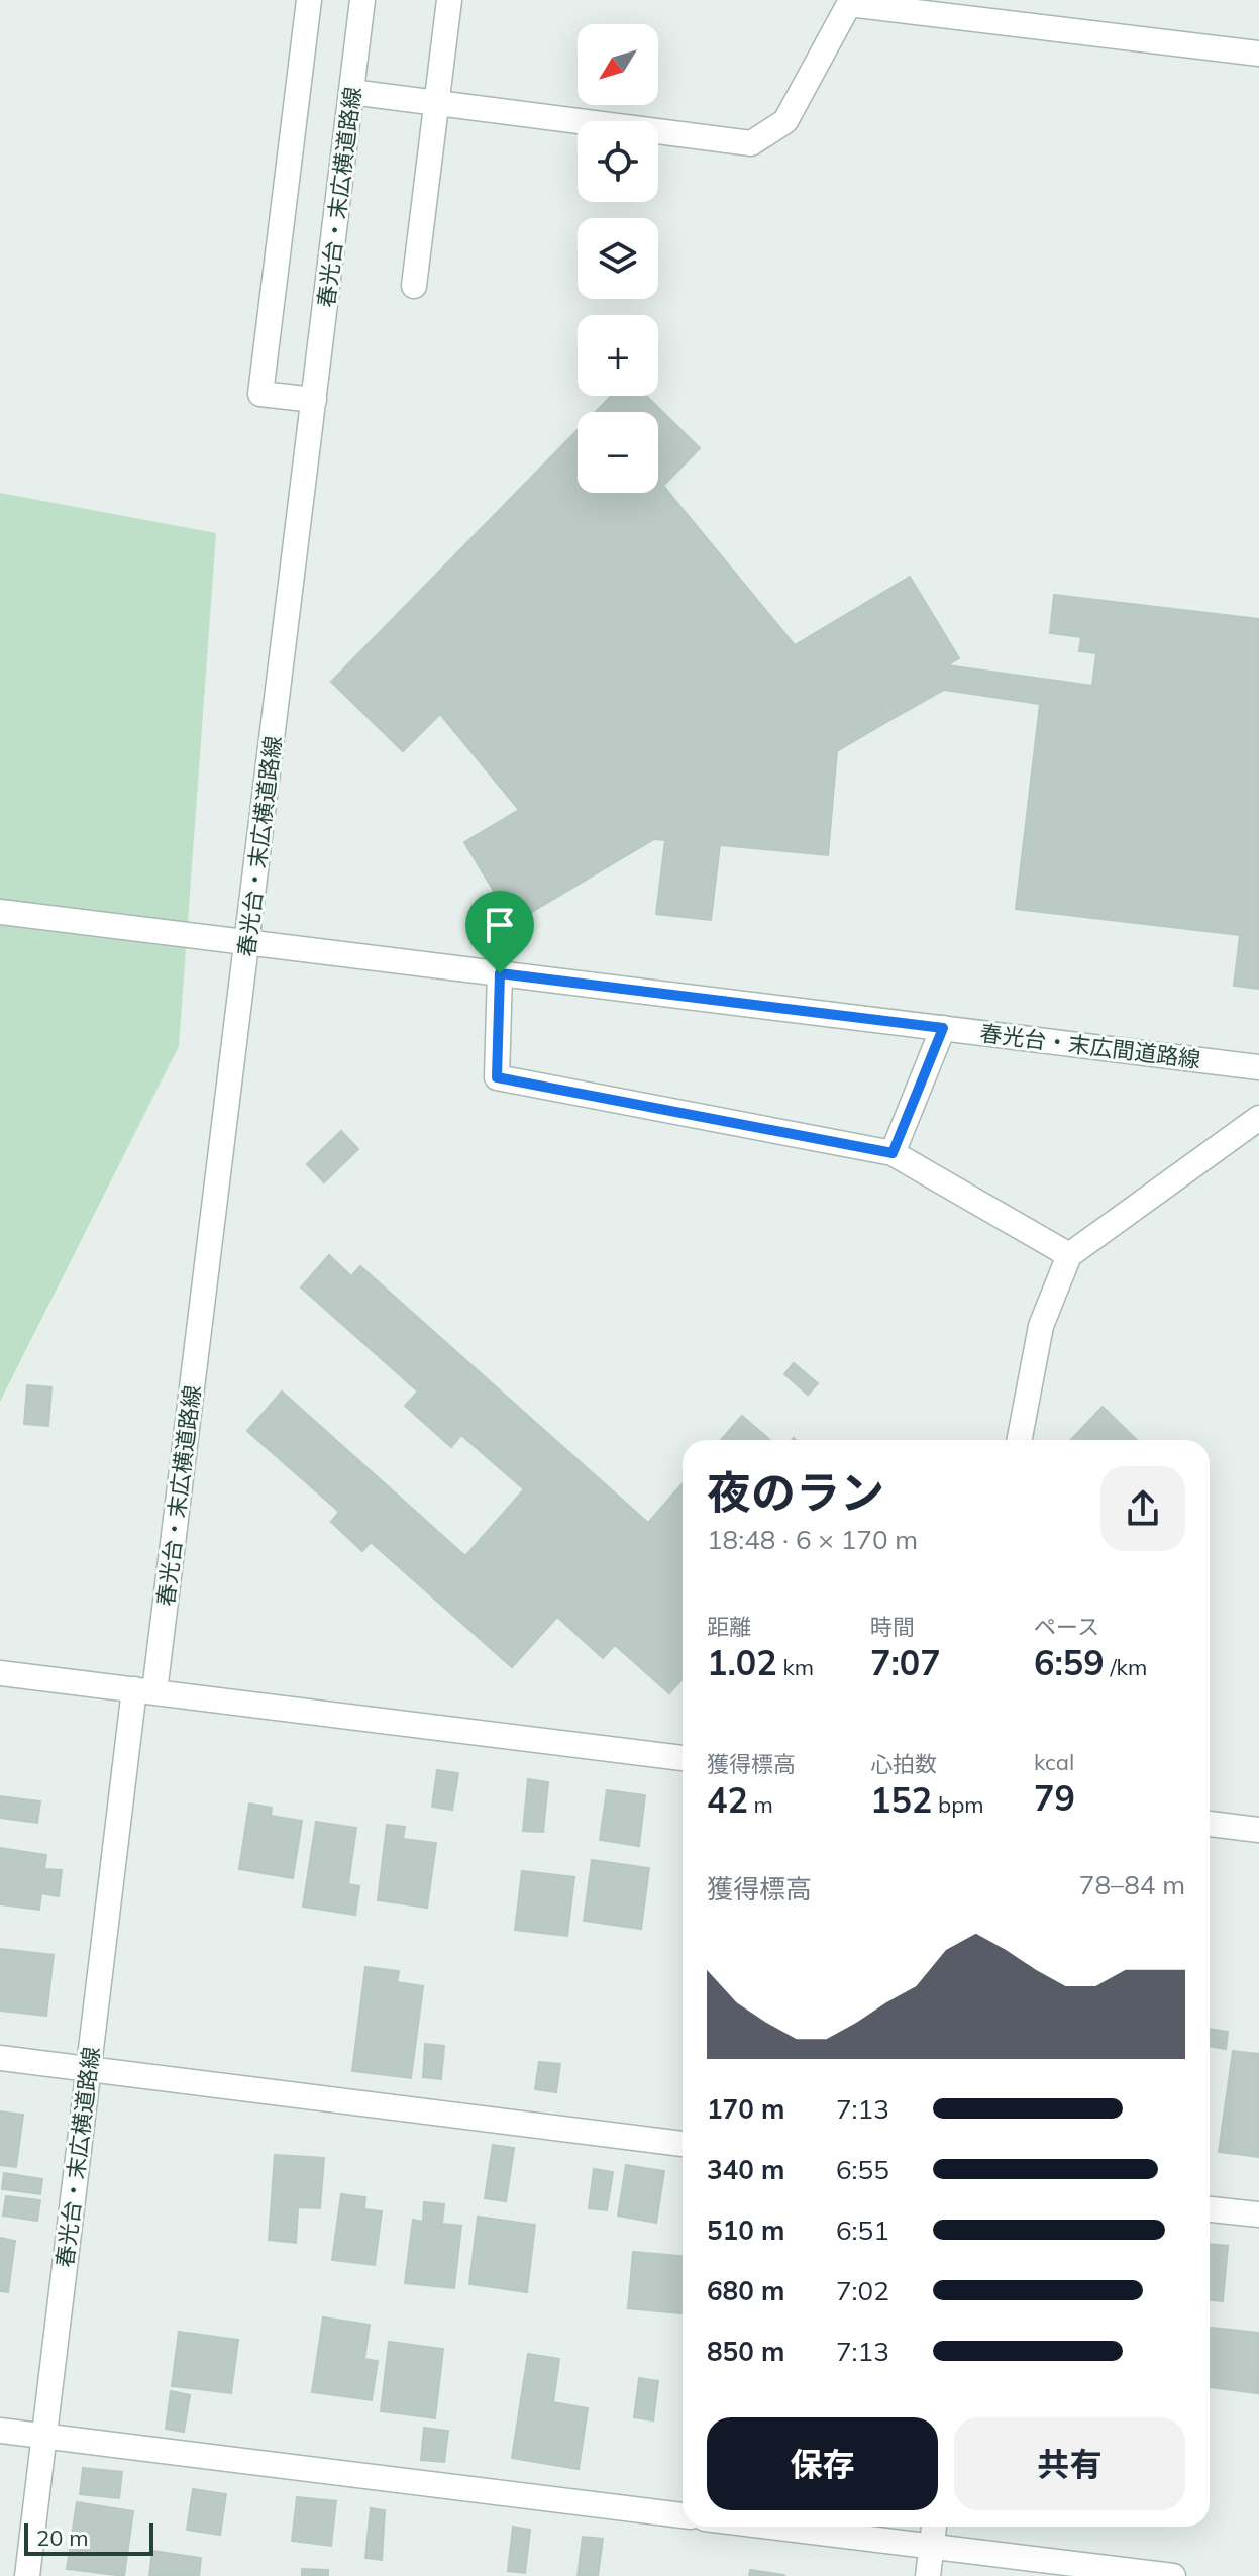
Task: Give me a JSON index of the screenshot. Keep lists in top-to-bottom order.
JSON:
{
  "streets": {
    "street": ["春光台・末広横道路線", "春光台・末広間道路線"]
  },
  "crossings": [
    ["春光台・末広横道路線", "春光台・末広間道路線"]
  ],
  "scale_bar": "20 m",
  "north": "bottom left",
  "page": {
    "map_buttons": ["+", "−"],
    "heading": ["夜のラン", "18:48 · 6 × 170 m"],
    "stats": [
      ["距離", "1.02 km"],
      ["時間", "7:07"],
      ["ペース", "6:59 /km"],
      ["獲得標高", "42 m"],
      ["心拍数", "152 bpm"],
      ["kcal", "79"]
    ],
    "chart": ["獲得標高", "78–84 m"],
    "list": [
      {
        "name": "170 m",
        "note": "7:13"
      },
      {
        "name": "340 m",
        "note": "6:55"
      },
      {
        "name": "510 m",
        "note": "6:51"
      },
      {
        "name": "680 m",
        "note": "7:02"
      },
      {
        "name": "850 m",
        "note": "7:13"
      }
    ],
    "buttons": ["保存", "共有"],
    "scale": "20 m"
  }
}
